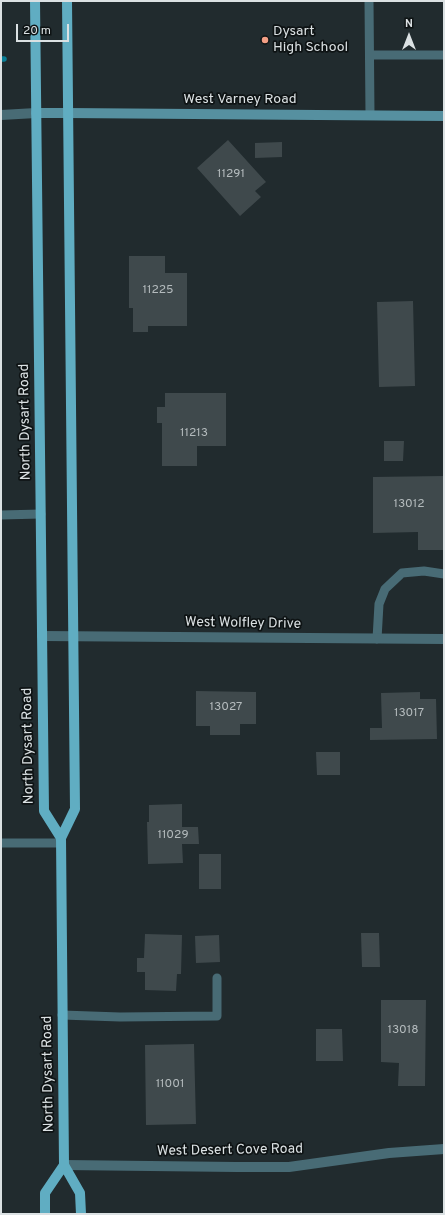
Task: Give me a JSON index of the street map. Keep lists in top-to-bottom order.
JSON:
{
  "streets": {
    "main road": ["North Dysart Road"],
    "street": ["West Varney Road", "West Wolfley Drive", "West Desert Cove Road"]
  },
  "crossings": [
    ["West Varney Road", "North Dysart Road"],
    ["North Dysart Road", "West Wolfley Drive"],
    ["North Dysart Road", "West Desert Cove Road"]
  ],
  "places": ["Dysart High School"],
  "house_numbers": [
    "11291",
    "11225",
    "11213",
    "13012",
    "13027",
    "13017",
    "11029",
    "13018",
    "11001"
  ],
  "scale_bar": "20 m",
  "north": "top"
}
